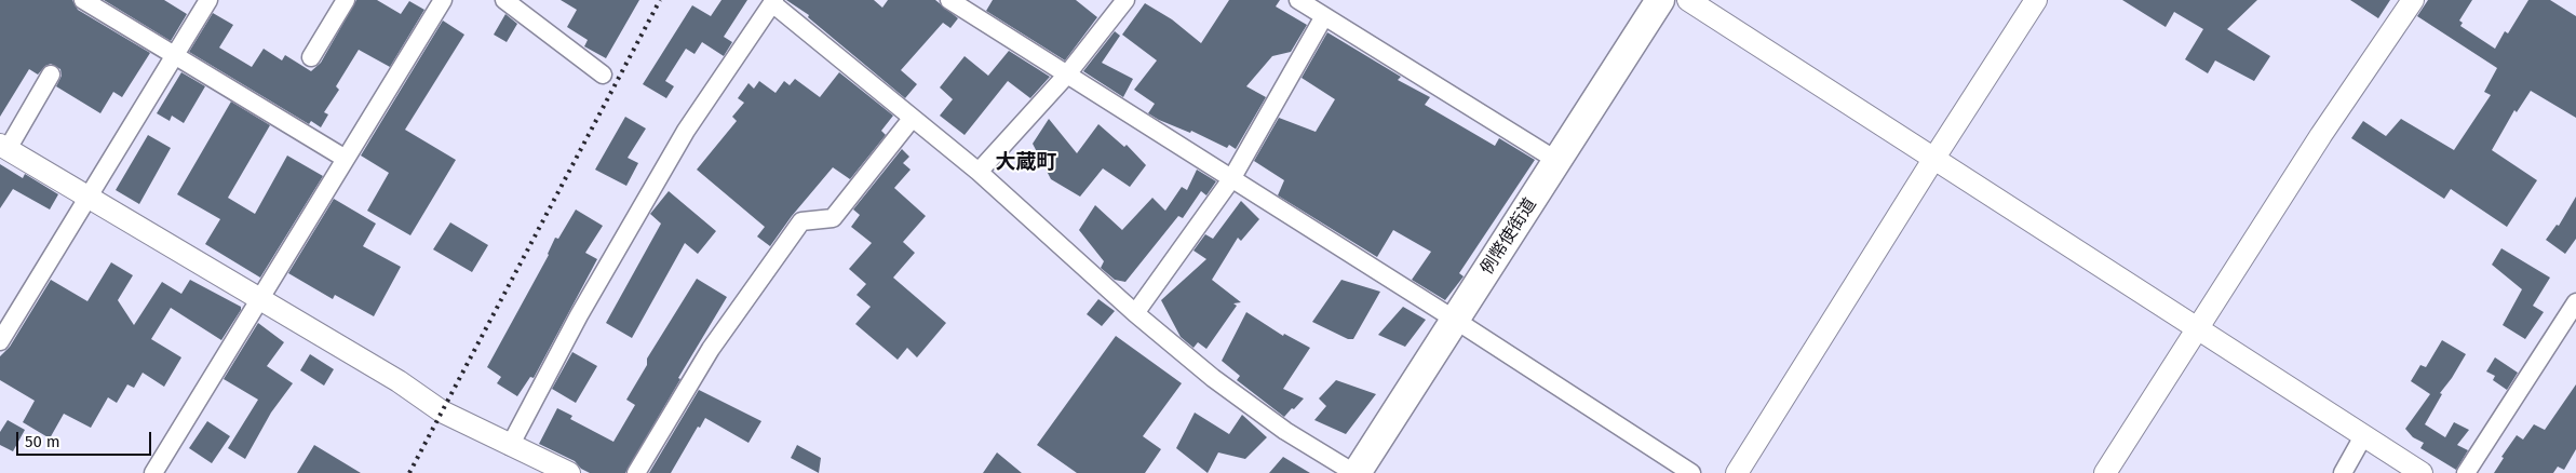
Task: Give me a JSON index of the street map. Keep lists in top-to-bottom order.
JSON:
{
  "streets": {
    "main road": ["例幣使街道"]
  },
  "districts": ["大蔵町"],
  "scale_bar": "50 m"
}
